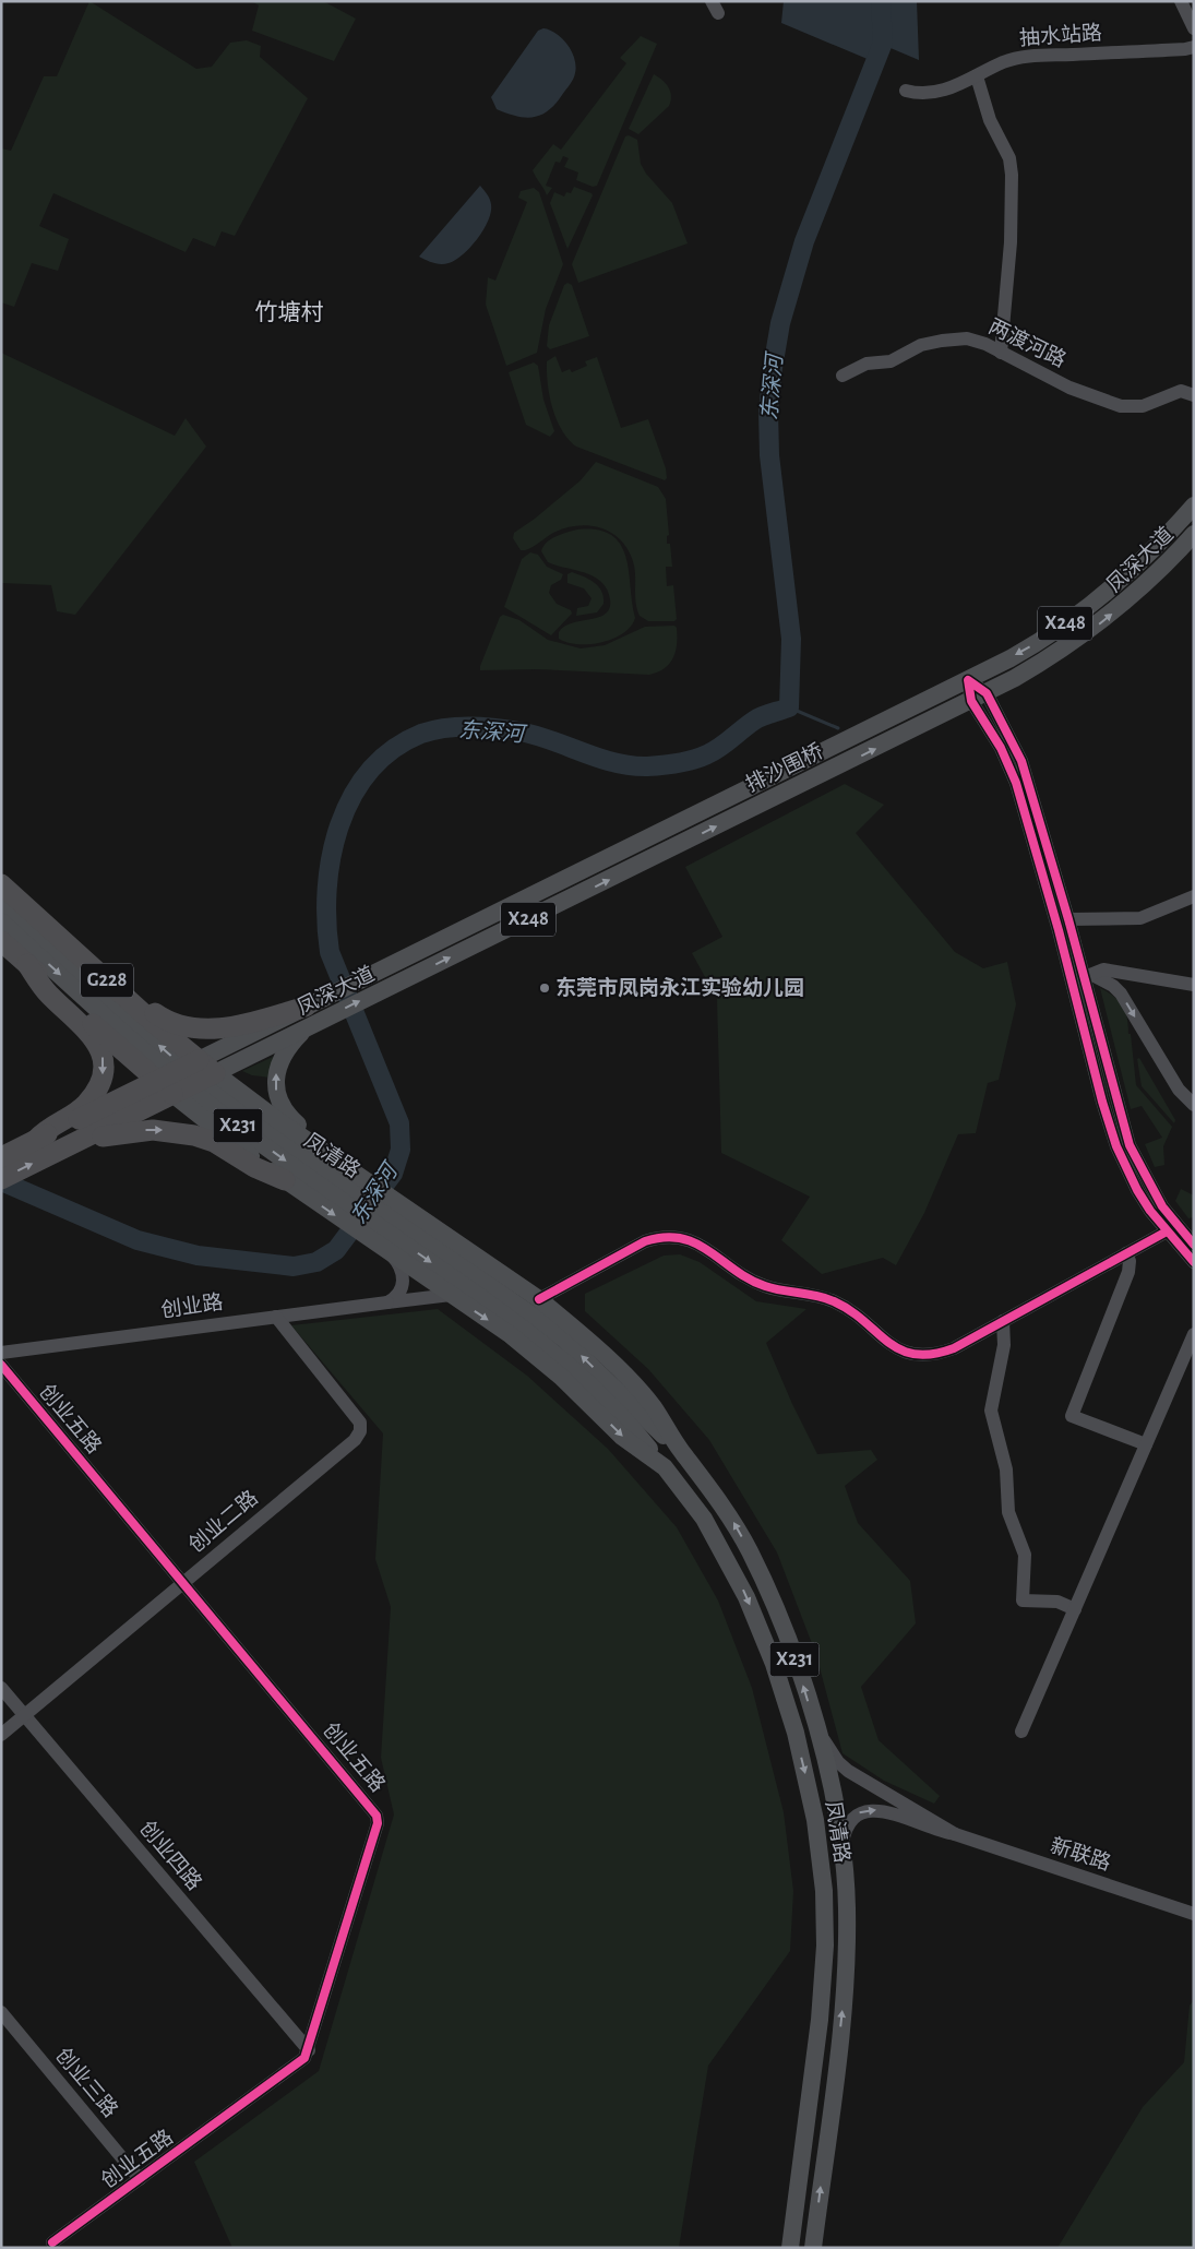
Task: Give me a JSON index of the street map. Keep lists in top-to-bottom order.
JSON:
{
  "streets": {
    "highway": ["凤深大道", "G228", "凤清路"],
    "main road": ["X248", "排沙围桥", "X231"],
    "street": [
      "抽水站路",
      "两渡河路",
      "创业路",
      "创业五路",
      "创业二路",
      "新联路",
      "创业四路",
      "创业三路"
    ]
  },
  "crossings": [
    ["凤深大道", "排沙围桥"],
    ["凤深大道", "G228"],
    ["凤深大道", "凤清路"],
    ["G228", "凤清路"],
    ["凤清路", "创业路"],
    ["凤清路", "新联路"],
    ["创业路", "创业二路"],
    ["创业五路", "创业二路"],
    ["创业五路", "创业四路"],
    ["创业五路", "创业三路"],
    ["创业二路", "创业四路"]
  ],
  "districts": ["竹塘村"],
  "water": ["东深河"],
  "places": ["东莞市凤岗永江实验幼儿园"]
}
